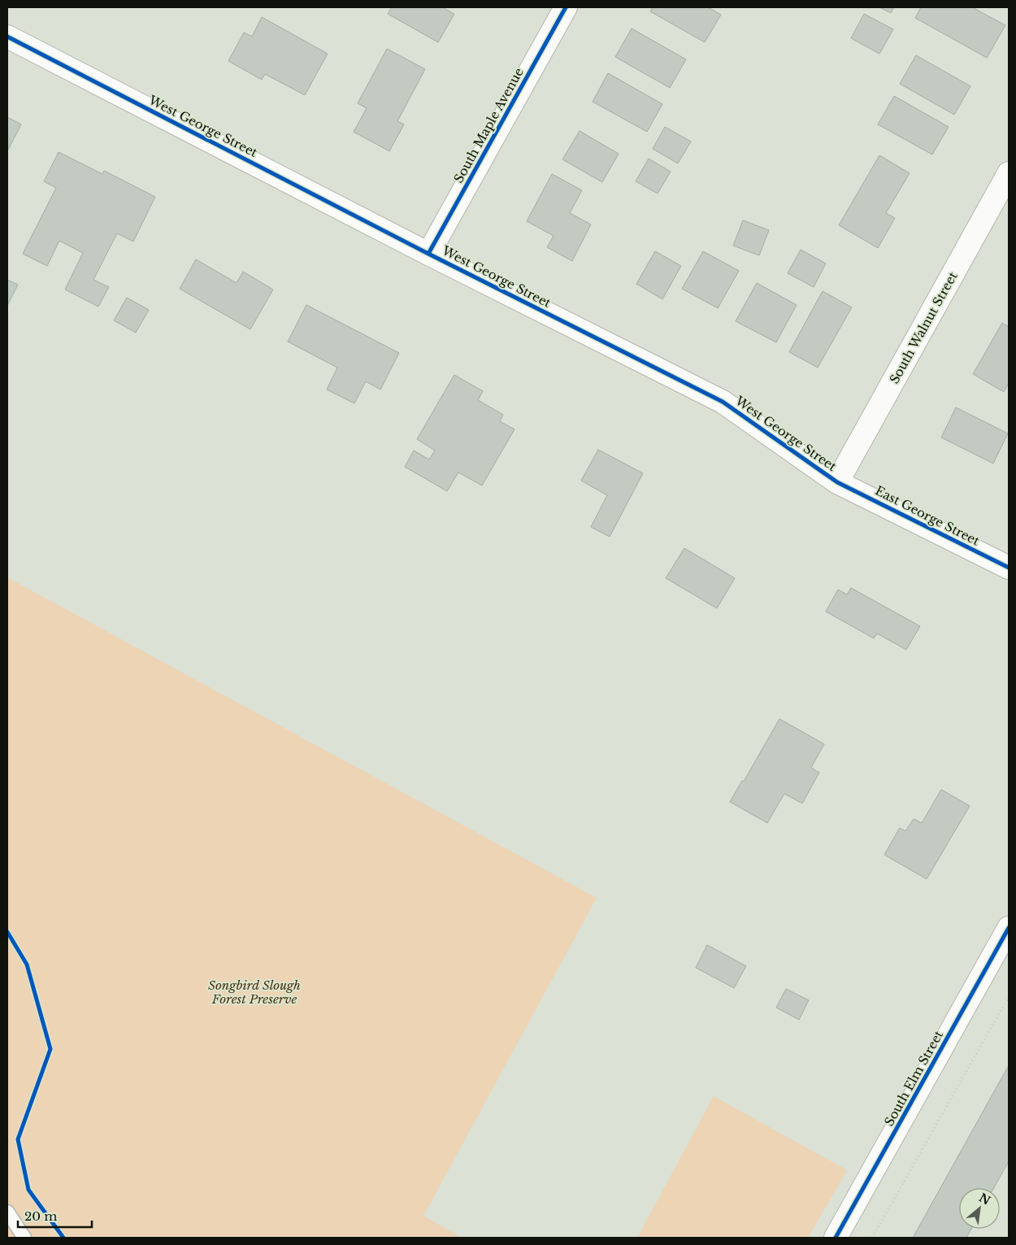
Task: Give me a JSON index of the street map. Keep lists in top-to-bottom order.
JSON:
{
  "streets": {
    "street": [
      "South Maple Avenue",
      "West George Street",
      "South Walnut Street",
      "East George Street",
      "South Elm Street"
    ]
  },
  "crossings": [
    ["South Maple Avenue", "West George Street"],
    ["West George Street", "South Walnut Street"],
    ["West George Street", "East George Street"],
    ["South Walnut Street", "East George Street"]
  ],
  "parks": ["Songbird Slough Forest Preserve"],
  "scale_bar": "20 m",
  "north": "top right"
}
